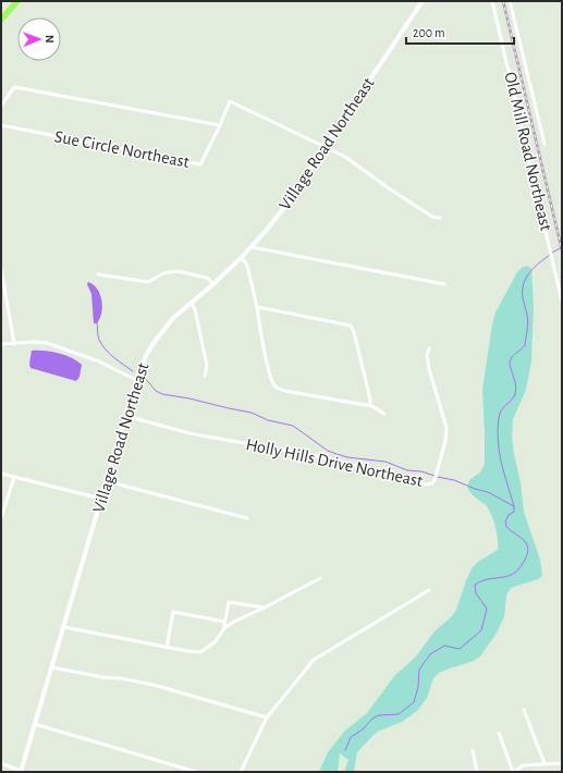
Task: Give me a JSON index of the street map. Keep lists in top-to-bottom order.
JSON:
{
  "streets": {
    "main road": ["Village Road Northeast"],
    "street": ["Sue Circle Northeast", "Old Mill Road Northeast", "Holly Hills Drive Northeast"]
  },
  "crossings": [
    ["Village Road Northeast", "Sue Circle Northeast"],
    ["Village Road Northeast", "Holly Hills Drive Northeast"]
  ],
  "scale_bar": "200 m",
  "north": "right"
}
